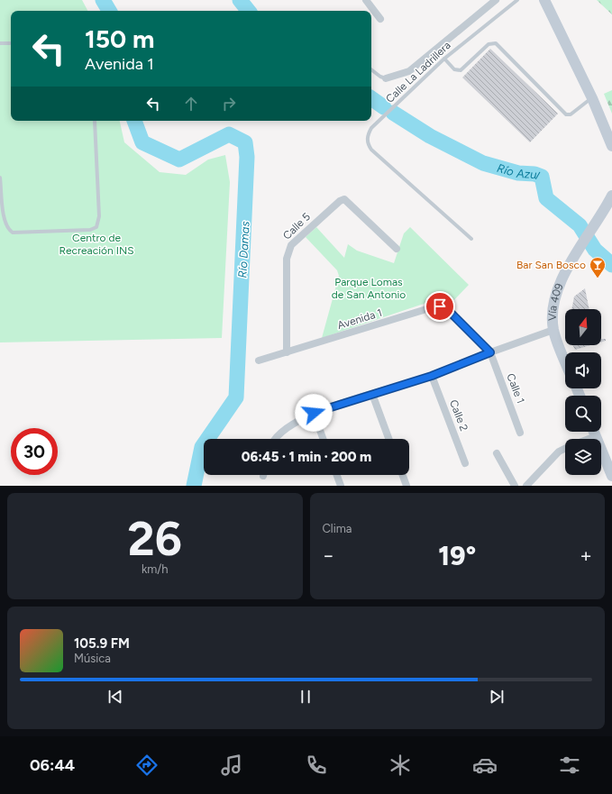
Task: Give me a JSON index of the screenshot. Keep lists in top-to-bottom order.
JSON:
{
  "streets": {
    "street": [
      "Calle 5",
      "Vía 409",
      "Avenida 1",
      "Calle 1",
      "Calle 2"
    ],
    "lane": ["Calle La Ladrillera"]
  },
  "crossings": [
    ["Calle 5", "Avenida 1"],
    ["Avenida 1", "Calle 1"]
  ],
  "water": ["Río Azul", "Río Damas"],
  "parks": ["Centro de Recreación INS", "Parque Lomas de San Antonio"],
  "places": {
    "bar": ["Bar San Bosco"]
  },
  "north": "top",
  "page": {
    "turn": ["150 m", "Avenida 1"],
    "limit": "30",
    "trip": "06:45 · 1 min · 200 m",
    "tile": [
      ["26", "km/h"],
      "Clima"
    ],
    "heat": ["−", "19°", "+"],
    "song": ["105.9 FM", "Música"],
    "tabs": "06:44"
  }
}
